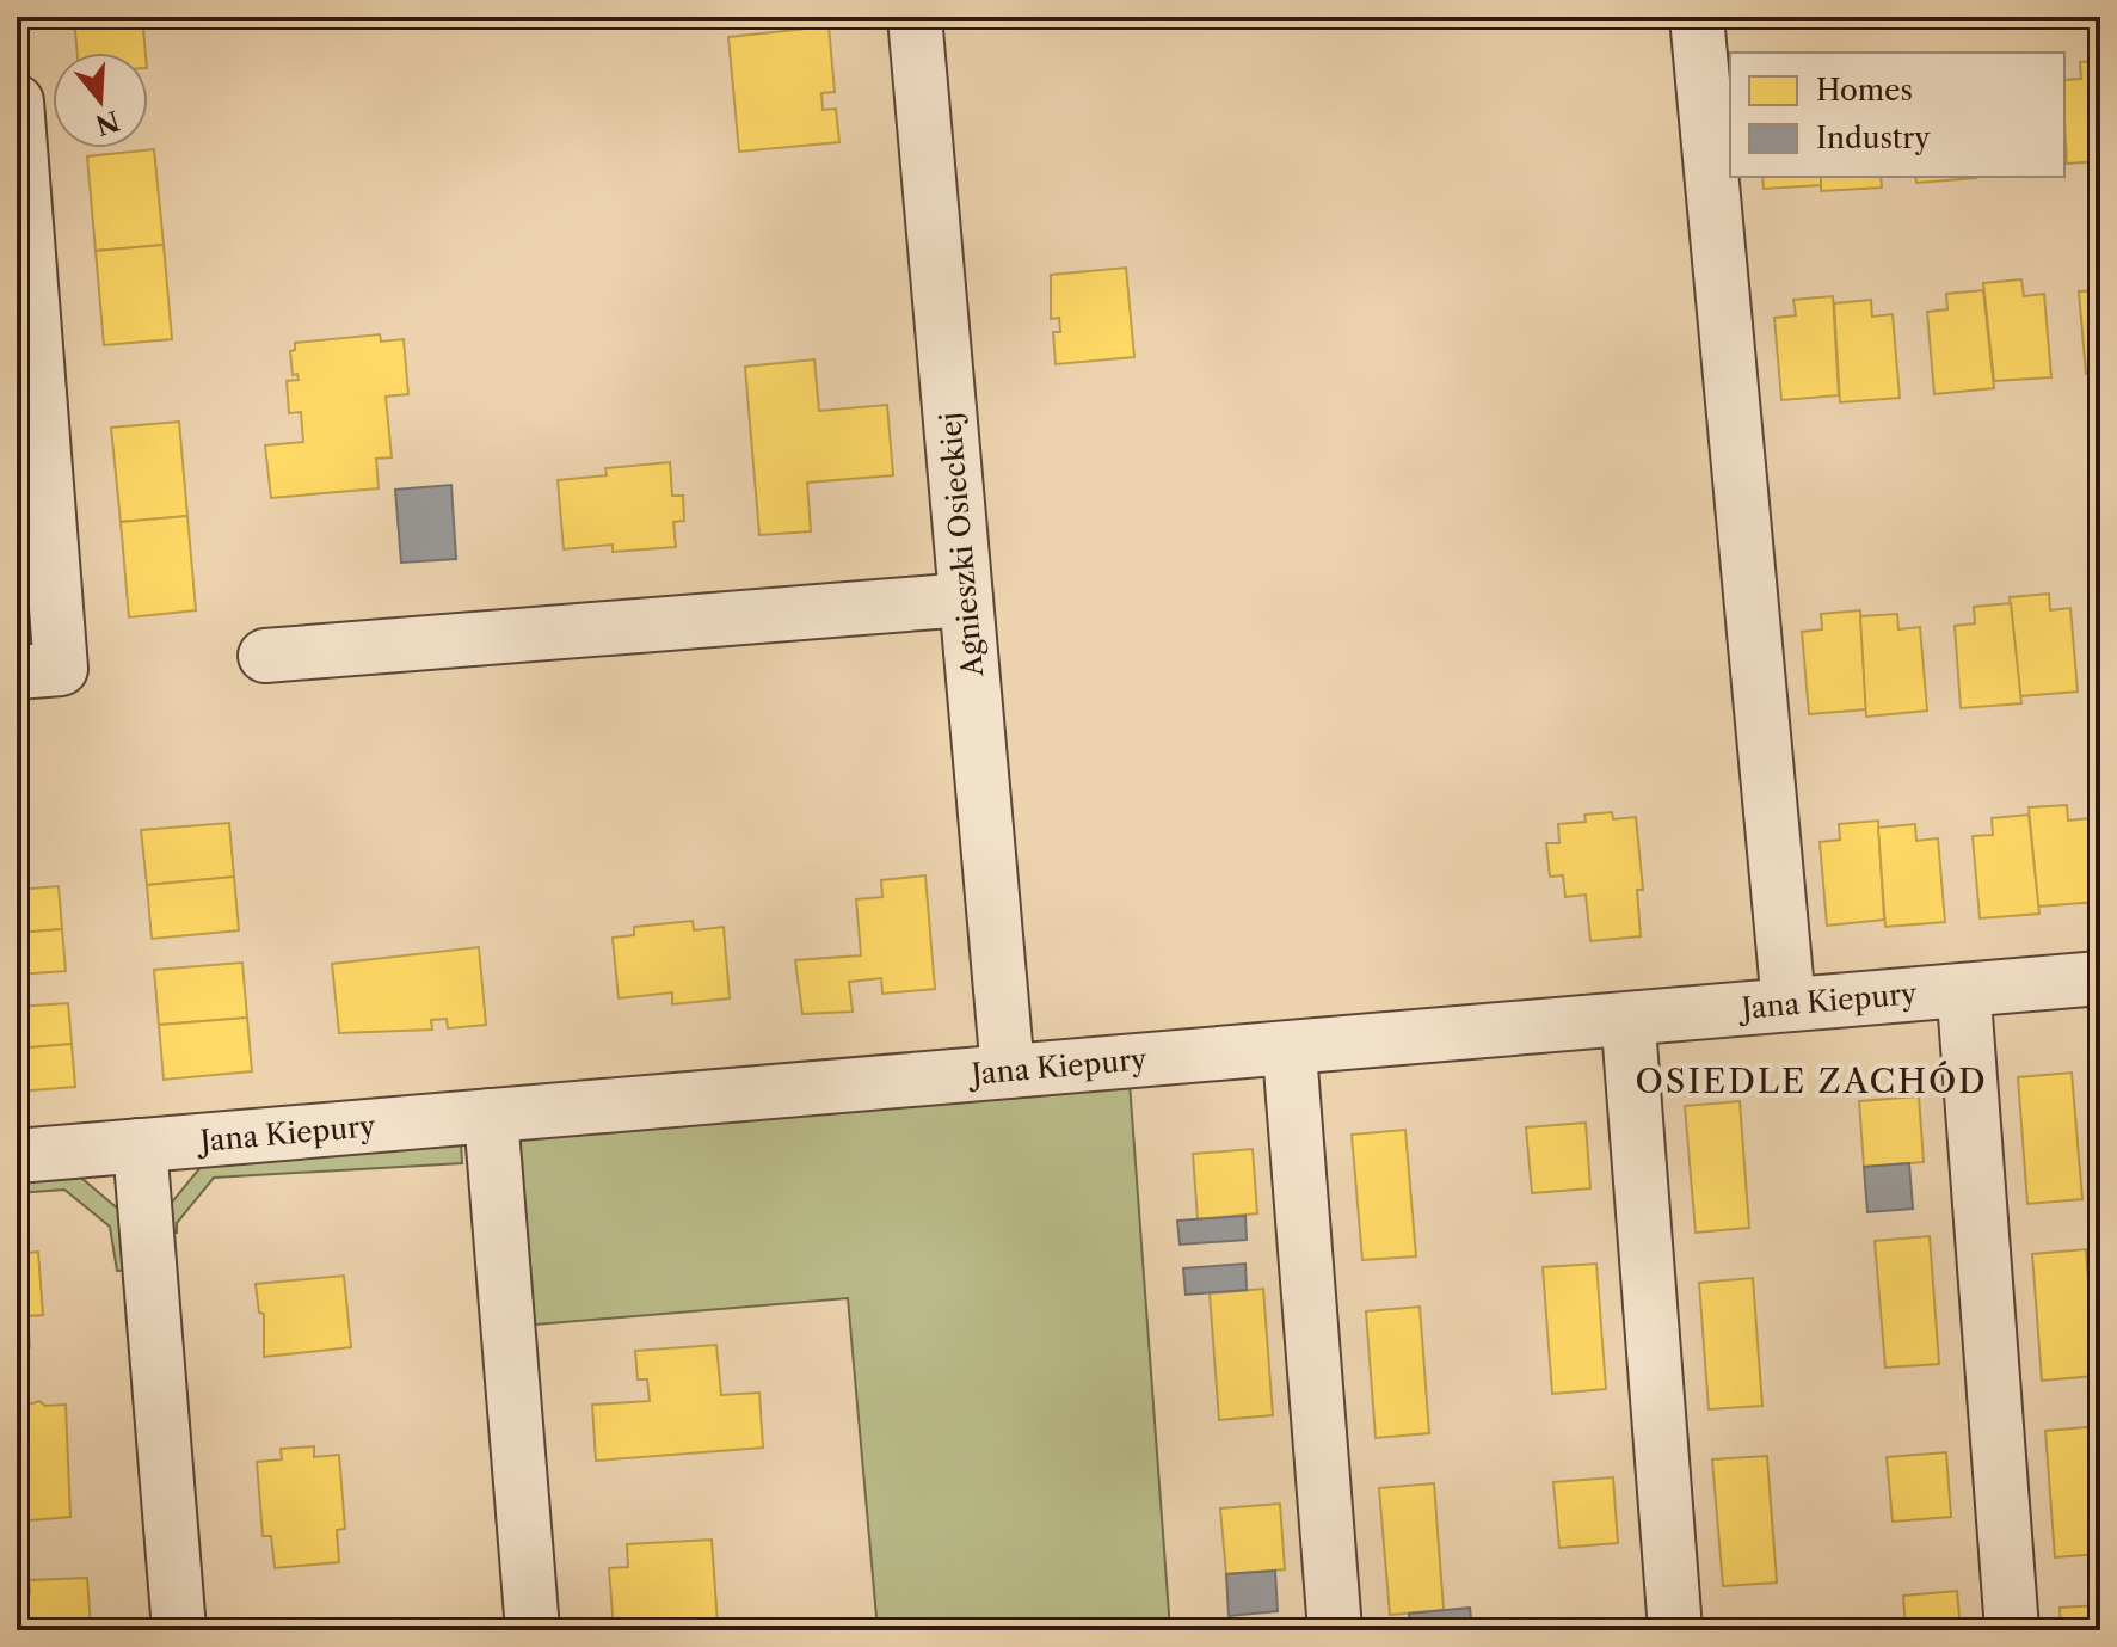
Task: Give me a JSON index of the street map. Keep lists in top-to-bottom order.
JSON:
{
  "streets": {
    "street": ["Agnieszki Osieckiej", "Jana Kiepury"]
  },
  "crossings": [
    ["Agnieszki Osieckiej", "Jana Kiepury"]
  ],
  "districts": ["OSIEDLE ZACHÓD"],
  "legend": ["Homes", "Industry"],
  "north": "bottom"
}
